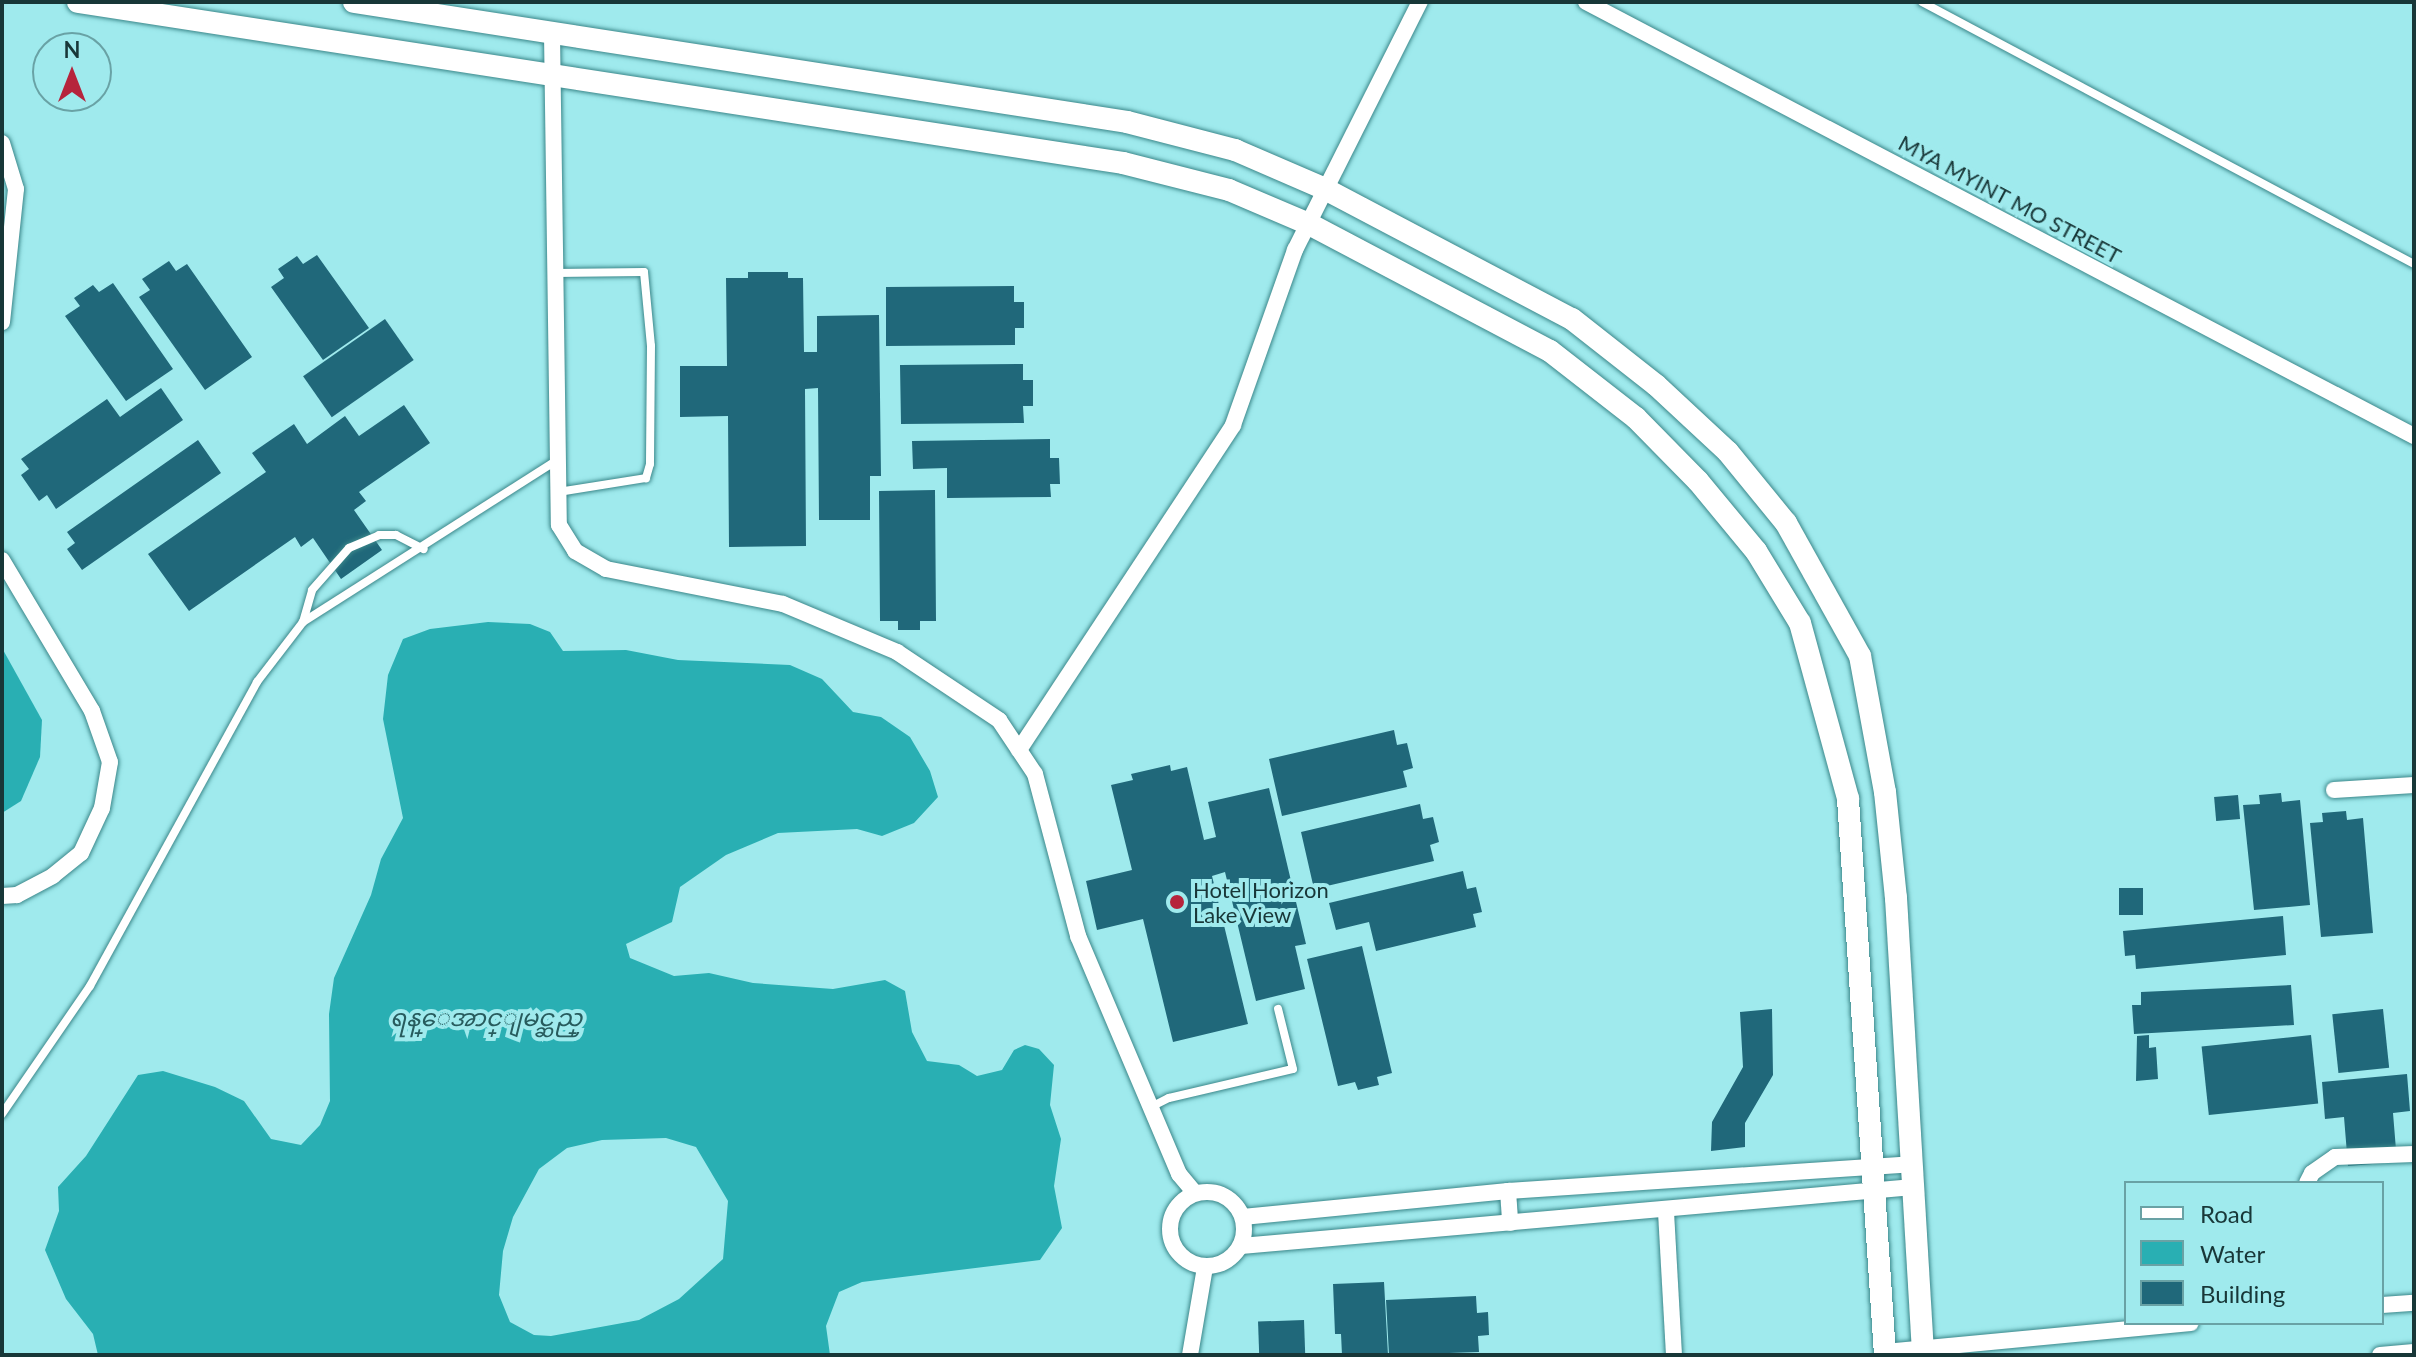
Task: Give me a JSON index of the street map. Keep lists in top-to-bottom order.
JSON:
{
  "streets": {
    "street": ["MYA MYINT MO STREET"]
  },
  "water": ["ရန္ေအာင္ျမင္ဆည္"],
  "places": ["Hotel Horizon Lake View"],
  "legend": ["Road", "Water", "Building"],
  "north": "top"
}
